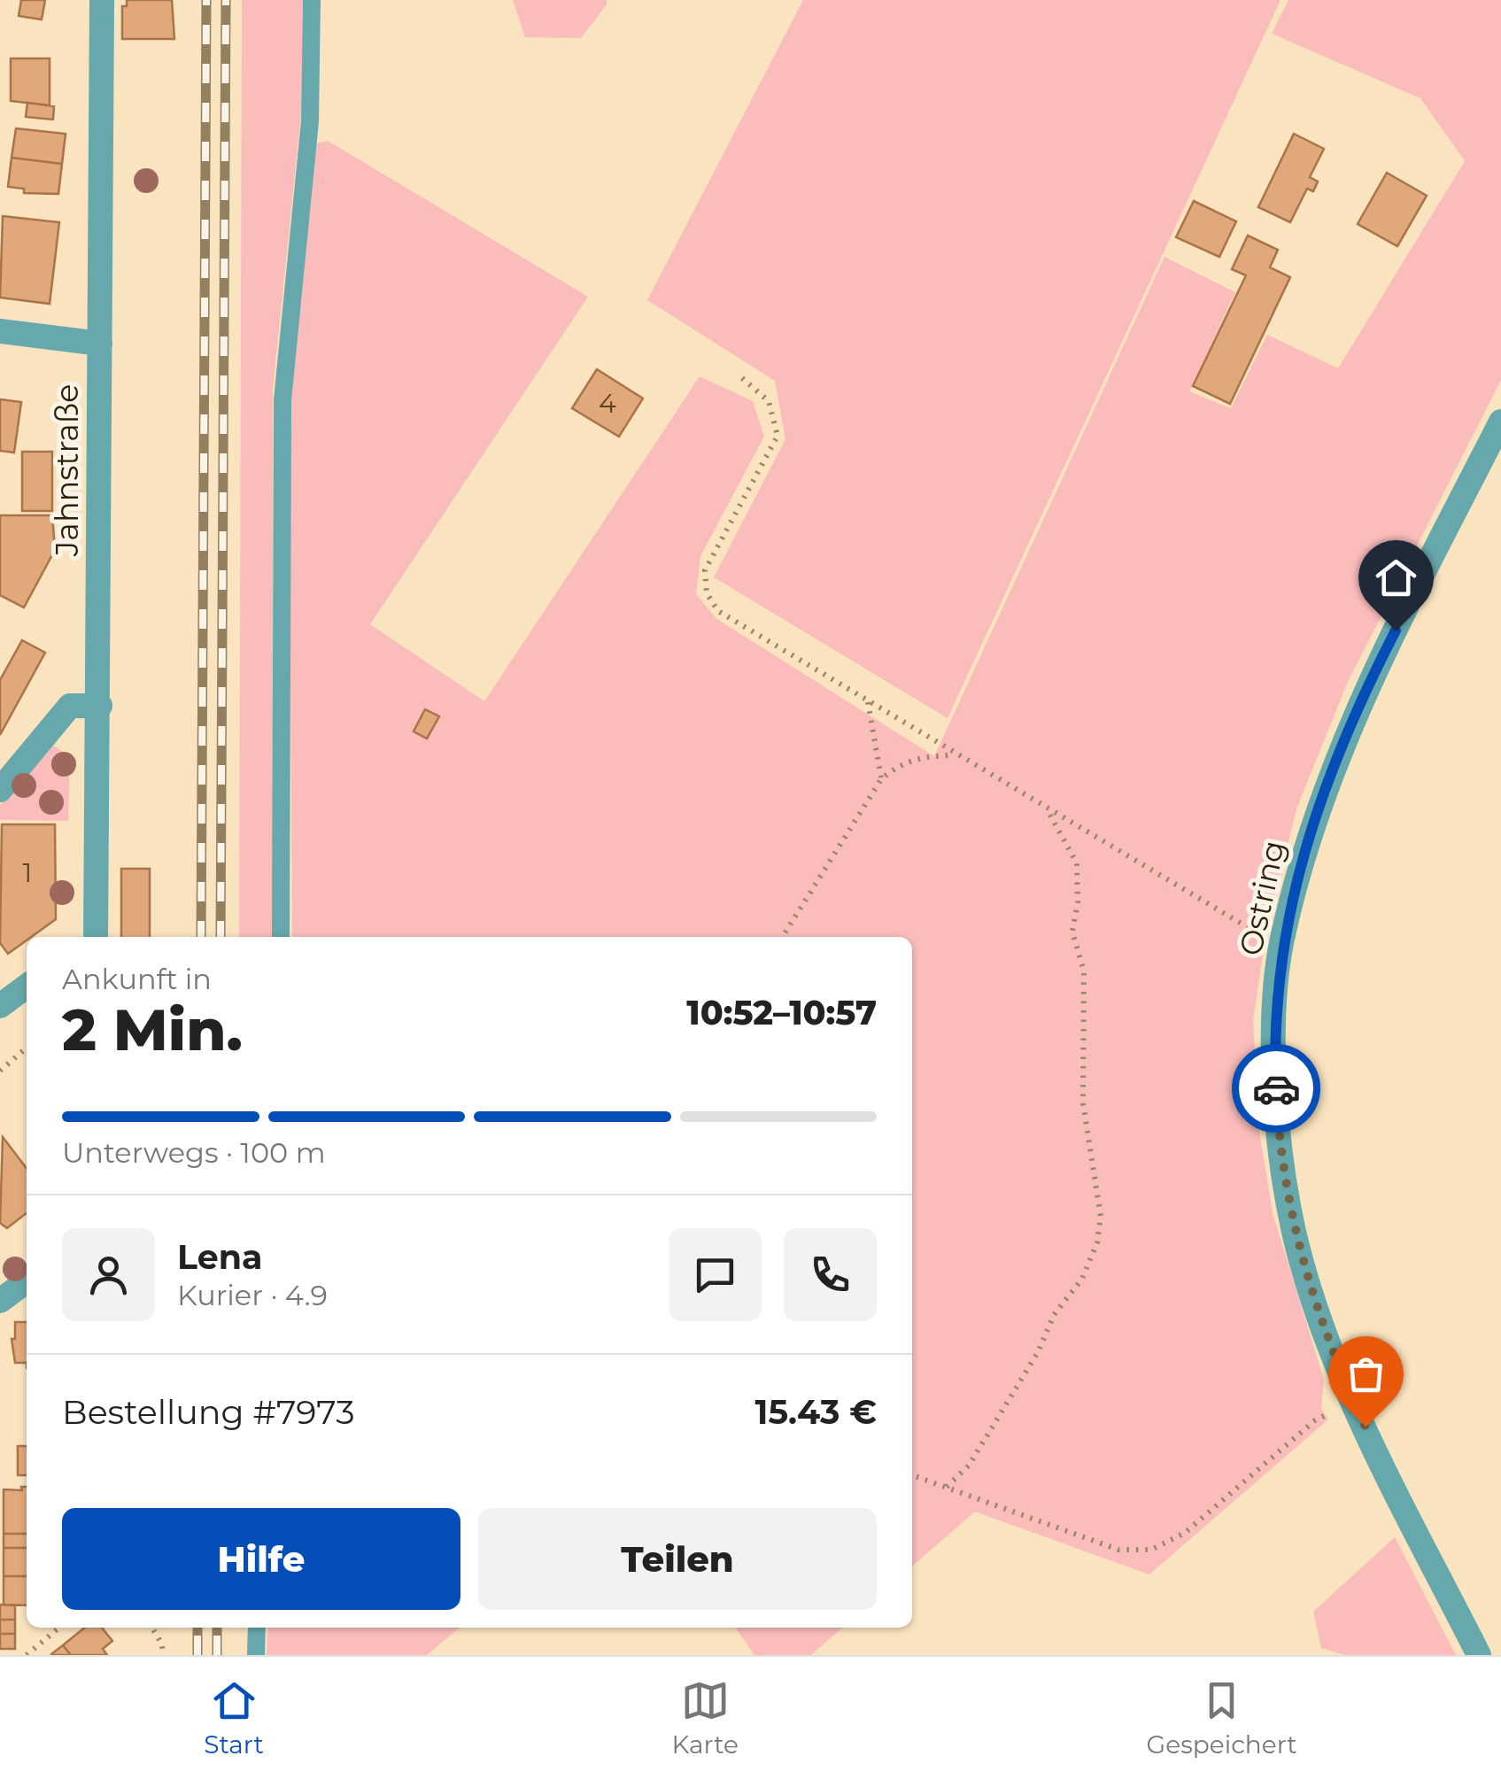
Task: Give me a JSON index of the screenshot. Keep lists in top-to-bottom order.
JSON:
{
  "streets": {
    "street": ["Jahnstraße", "Ostring"]
  },
  "house_numbers": ["4", "1"],
  "page": {
    "heading": ["2 Min.", "Ankunft in", "10:52–10:57"],
    "panel": [
      "Lena",
      "Kurier · 4.9",
      "Bestellung #7973",
      "15.43 €"
    ],
    "bar": "Unterwegs · 100 m",
    "buttons": ["Hilfe", "Teilen"],
    "tabs": ["Start", "Karte", "Gespeichert"]
  }
}
